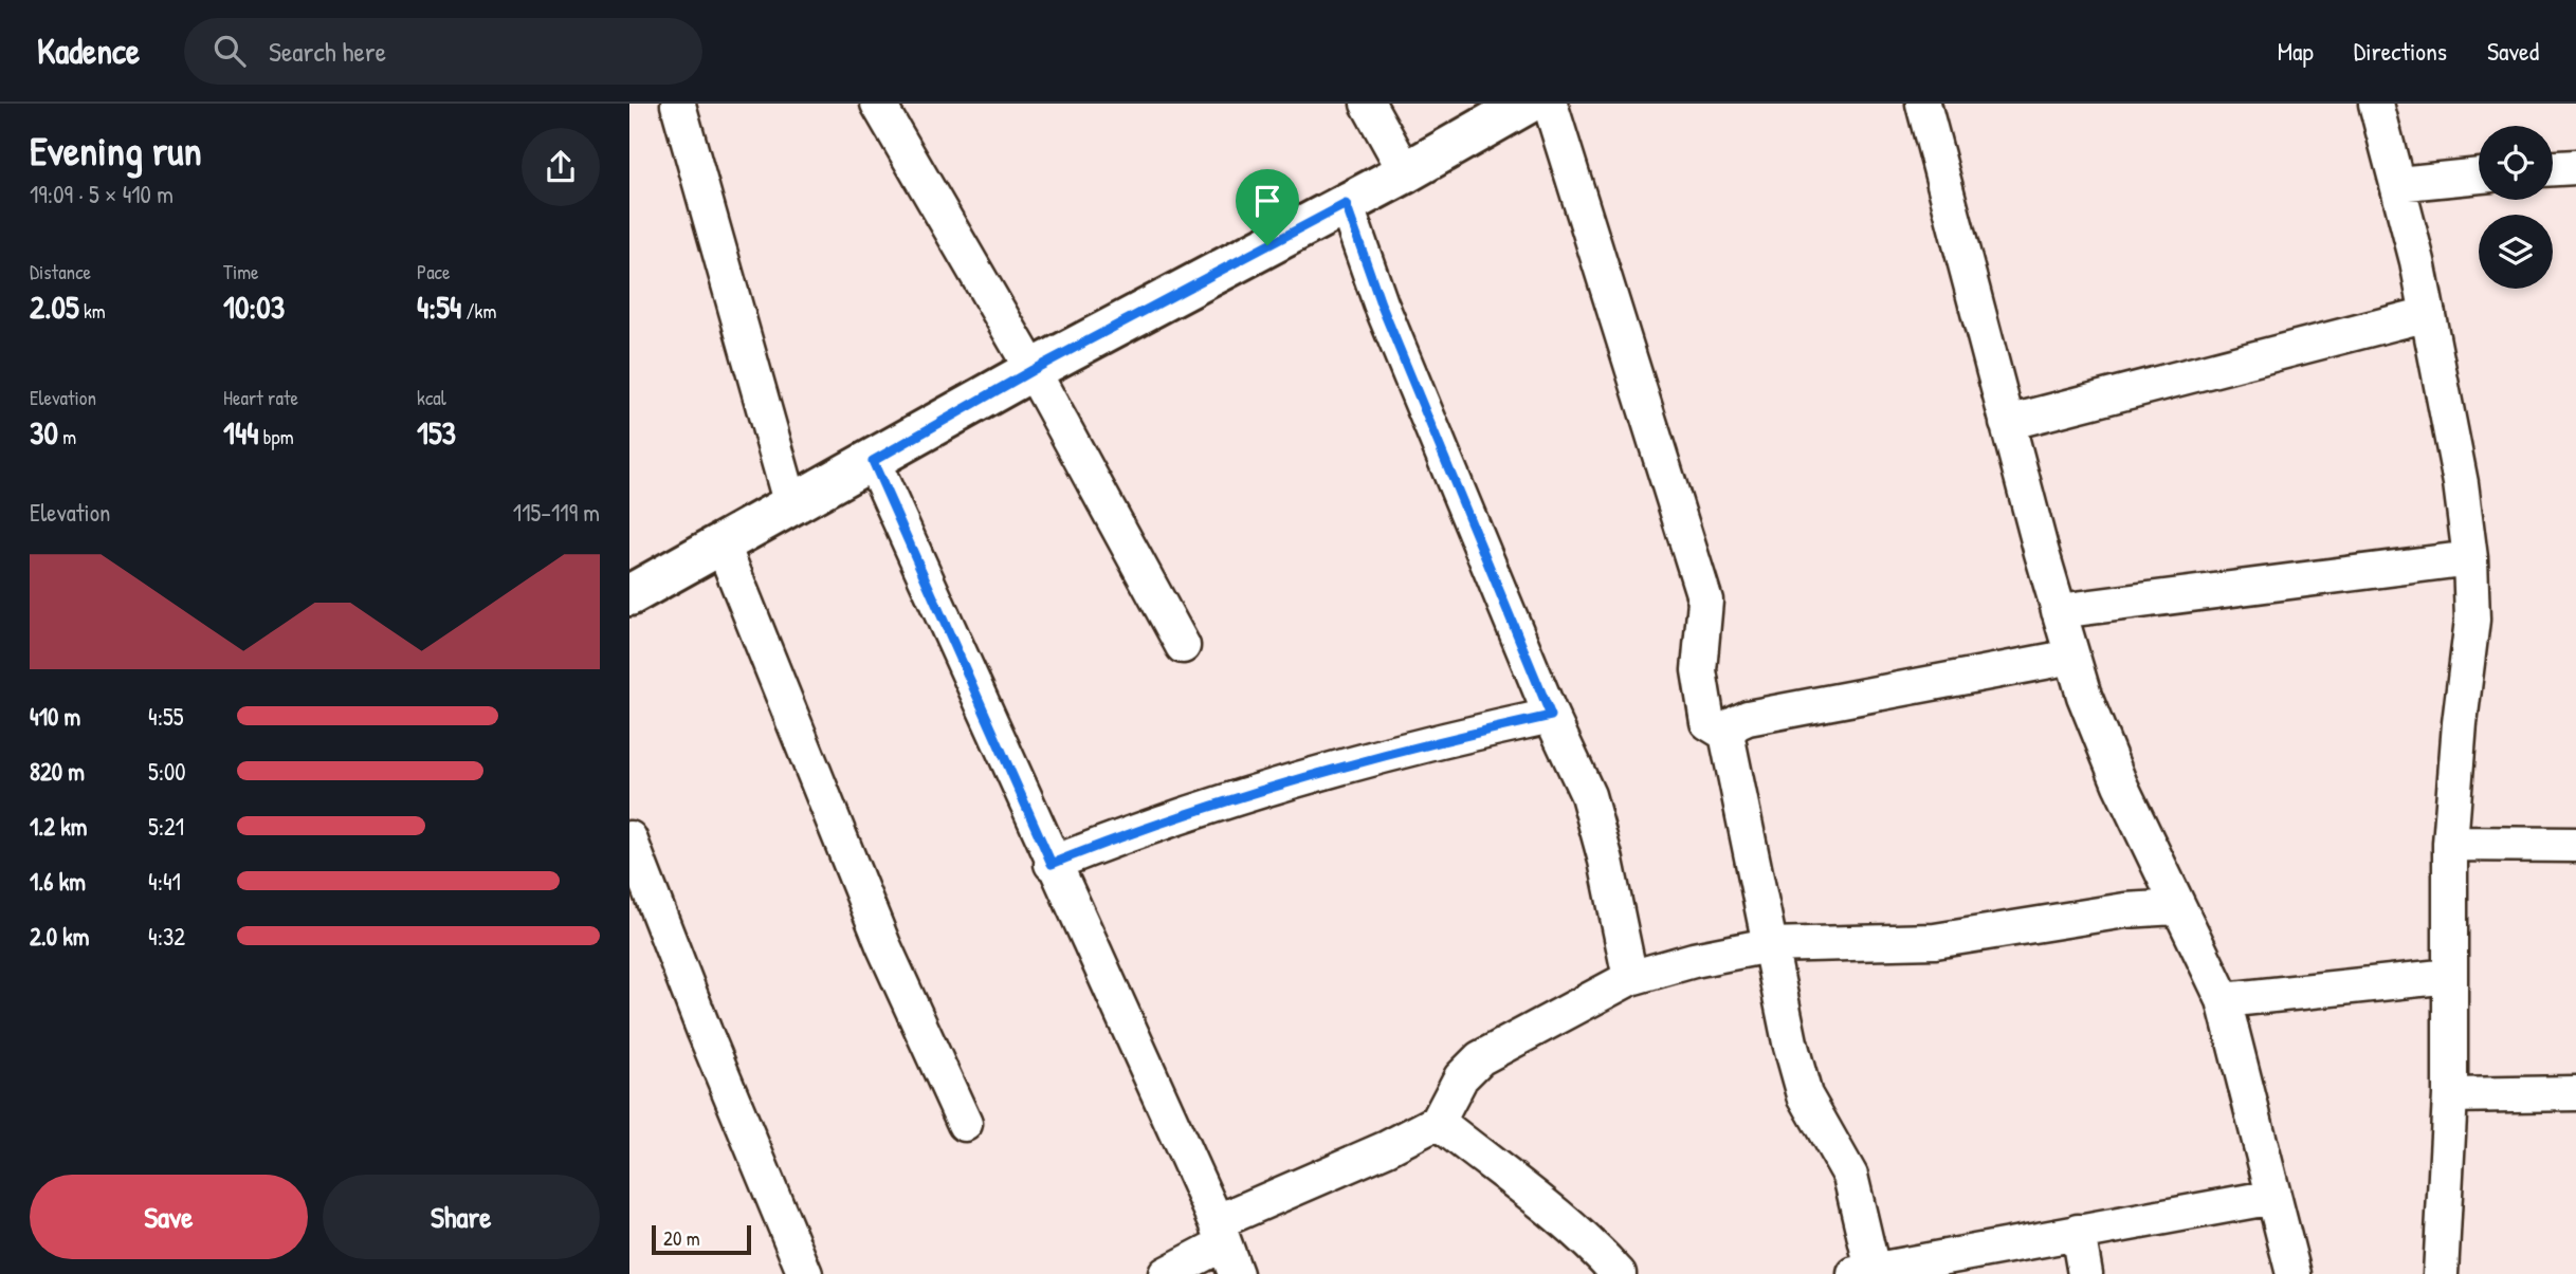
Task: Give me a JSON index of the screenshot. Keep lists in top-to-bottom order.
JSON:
{
  "scale_bar": "20 m",
  "page": {
    "header": "Kadence",
    "search": "Search here",
    "nav": ["Map", "Directions", "Saved"],
    "heading": ["Evening run", "19:09 · 5 × 410 m"],
    "stats": [
      ["Distance", "2.05 km"],
      ["Time", "10:03"],
      ["Pace", "4:54 /km"],
      ["Elevation", "30 m"],
      ["Heart rate", "144 bpm"],
      ["kcal", "153"]
    ],
    "chart": ["Elevation", "115–119 m"],
    "list": [
      {
        "name": "410 m",
        "note": "4:55"
      },
      {
        "name": "820 m",
        "note": "5:00"
      },
      {
        "name": "1.2 km",
        "note": "5:21"
      },
      {
        "name": "1.6 km",
        "note": "4:41"
      },
      {
        "name": "2.0 km",
        "note": "4:32"
      }
    ],
    "buttons": ["Save", "Share"],
    "scale": "20 m"
  }
}
